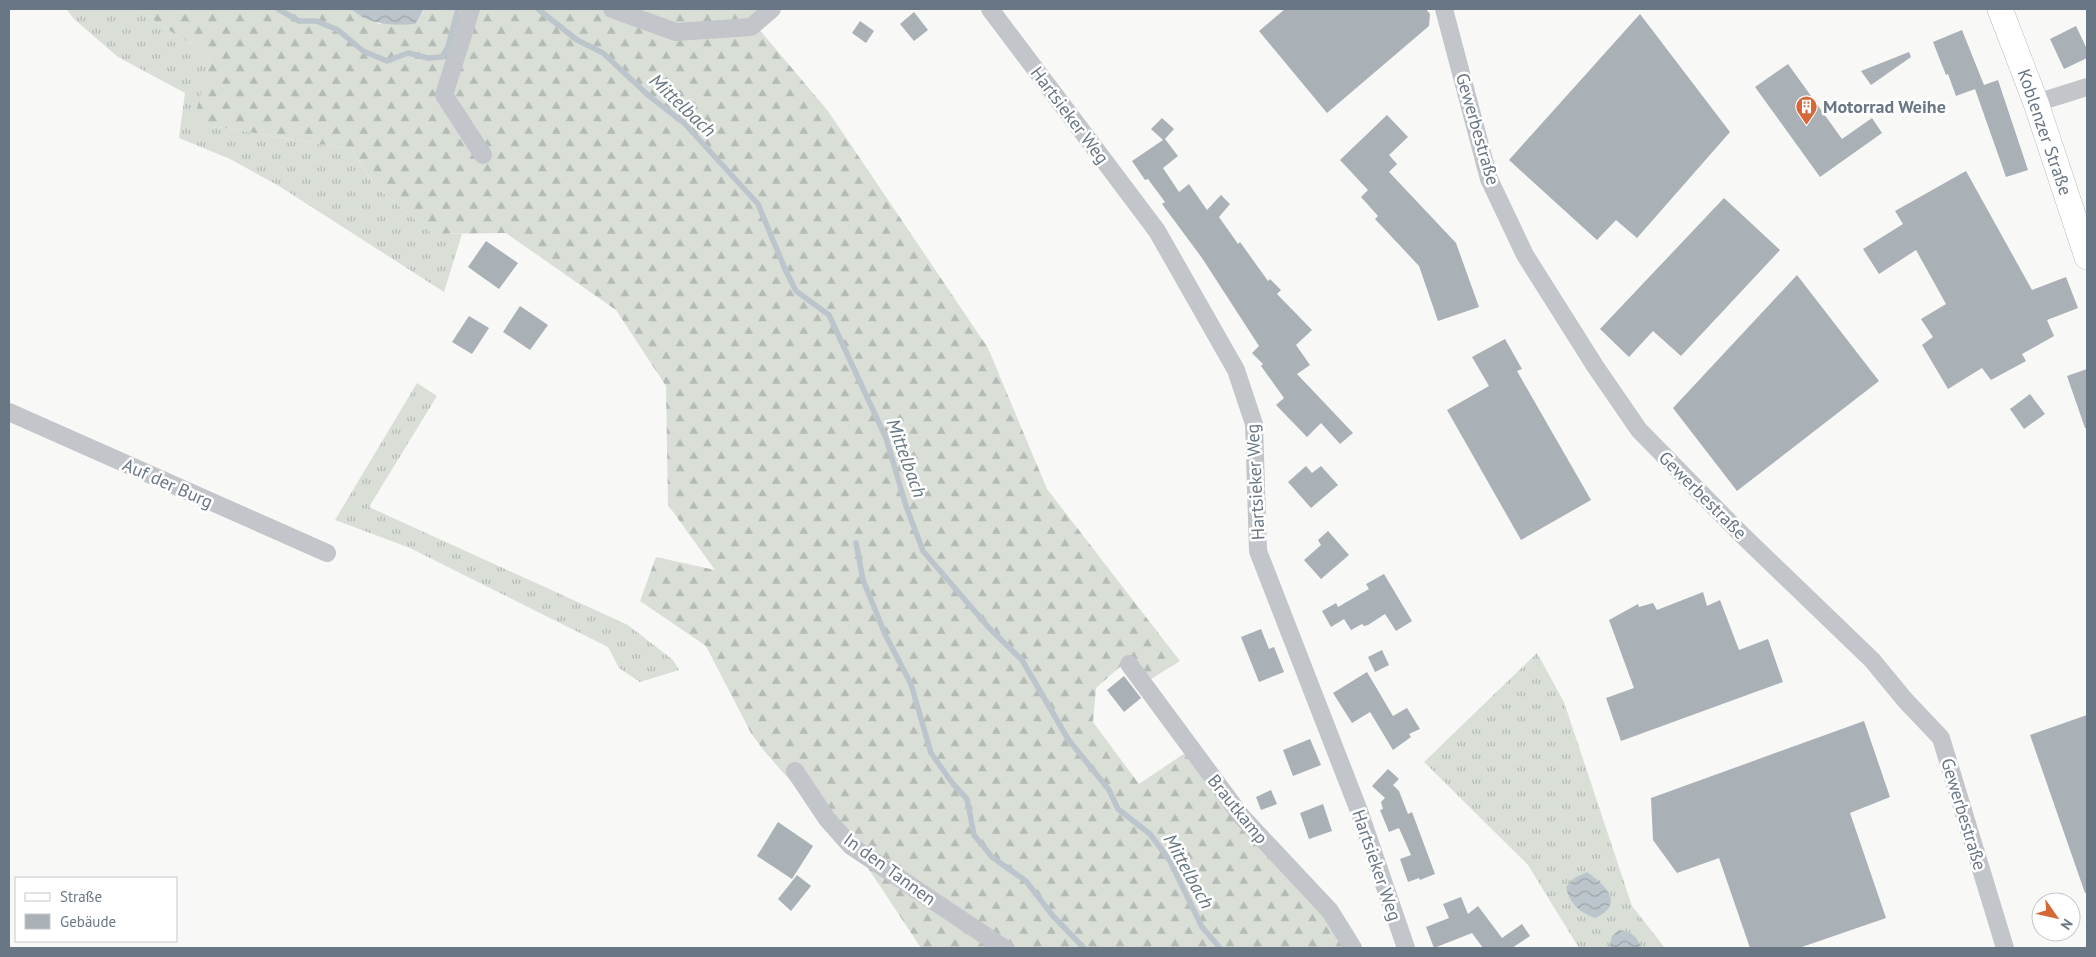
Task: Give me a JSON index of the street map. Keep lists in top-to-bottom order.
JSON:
{
  "streets": {
    "main road": ["Koblenzer Straße"],
    "street": [
      "Hartsieker Weg",
      "Gewerbestraße",
      "Auf der Burg",
      "Brautkamp",
      "In den Tannen"
    ]
  },
  "water": ["Mittelbach"],
  "places": {
    "building": ["Motorrad Weihe"]
  },
  "legend": ["Straße", "Gebäude"],
  "north": "bottom right"
}
